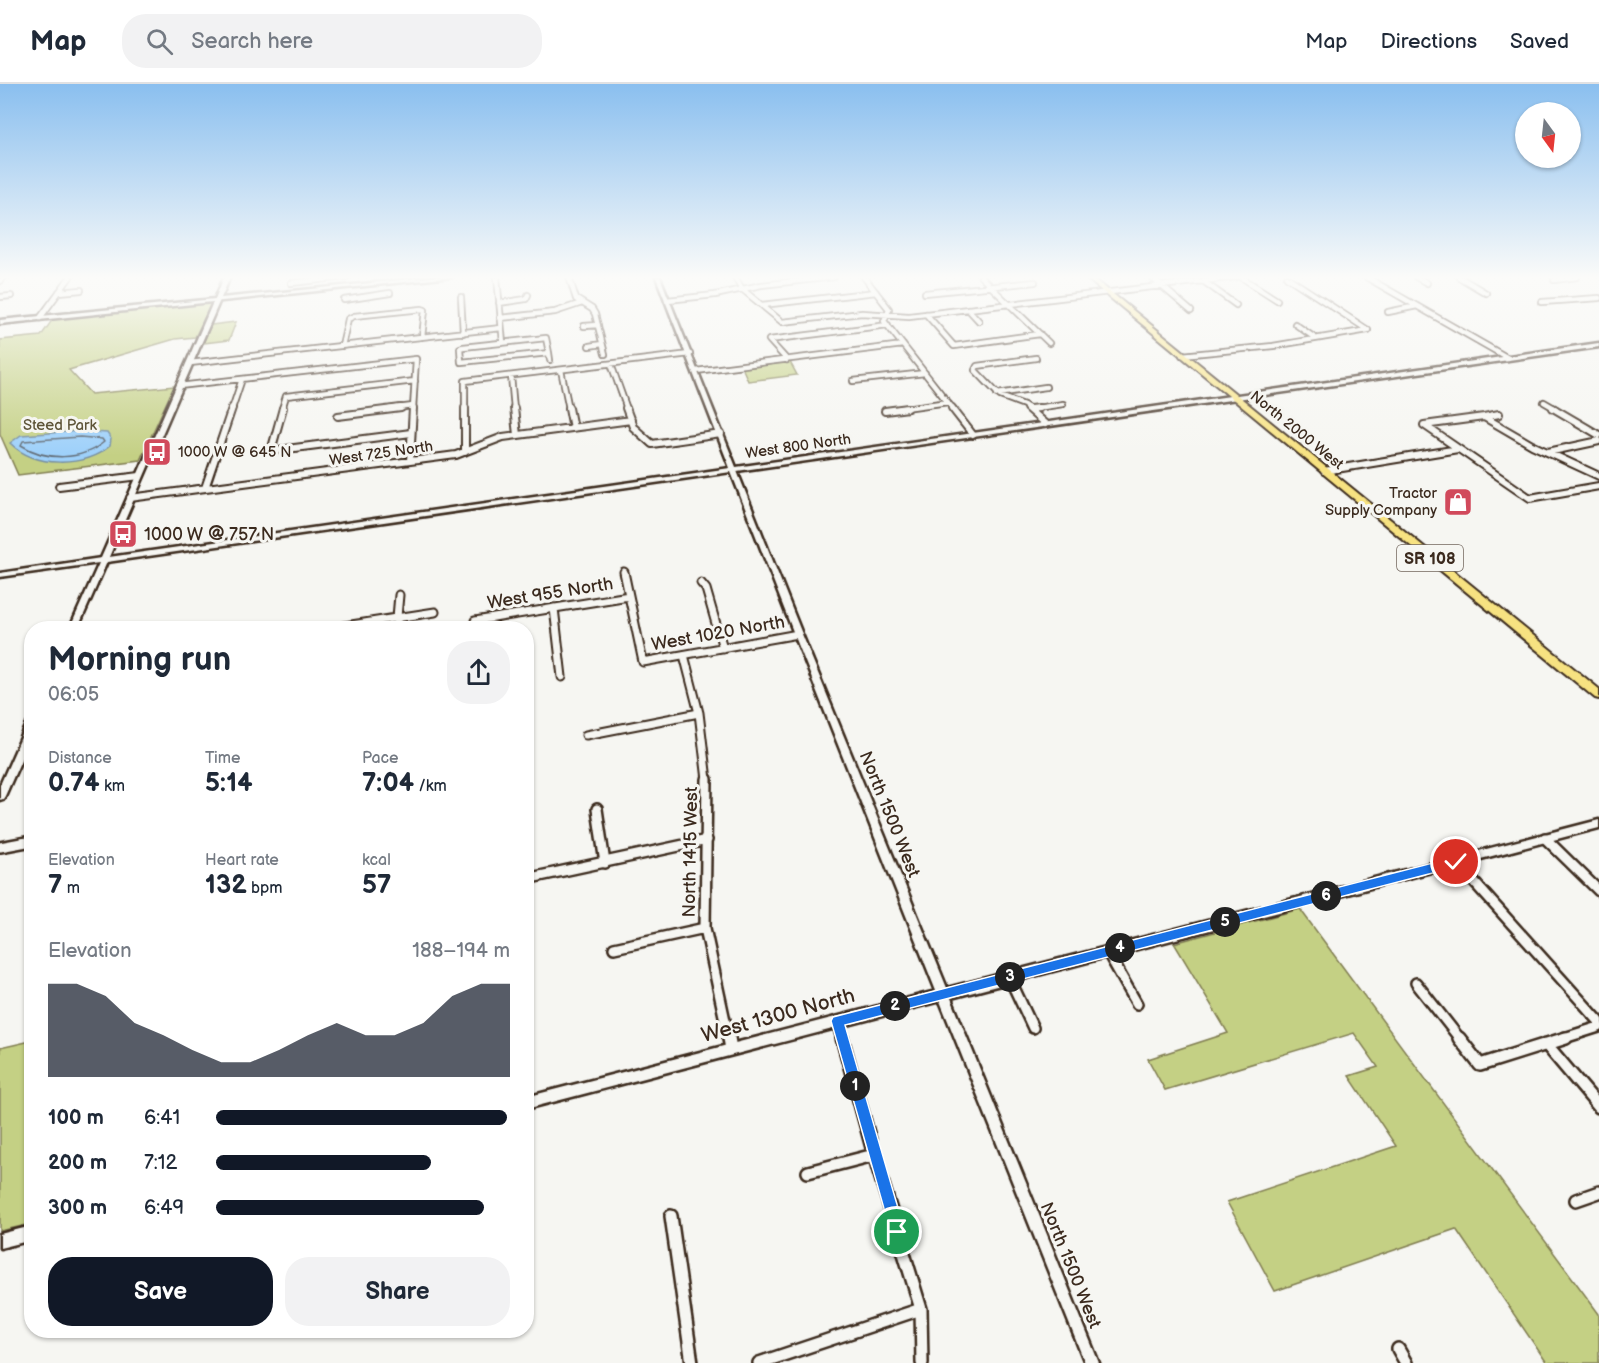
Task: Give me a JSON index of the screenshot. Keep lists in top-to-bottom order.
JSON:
{
  "streets": {
    "main road": ["North 2000 West", "SR 108"],
    "street": [
      "West 800 North",
      "West 725 North",
      "West 955 North",
      "West 1020 North",
      "North 1500 West",
      "North 1415 West",
      "West 1300 North"
    ]
  },
  "crossings": [
    ["North 2000 West", "West 800 North"],
    ["West 800 North", "North 1500 West"],
    ["West 955 North", "West 1020 North"],
    ["West 1020 North", "North 1500 West"],
    ["West 1020 North", "North 1415 West"],
    ["North 1500 West", "West 1300 North"],
    ["North 1415 West", "West 1300 North"]
  ],
  "parks": ["Steed Park"],
  "places": {
    "bus stop": ["1000 W @ 645 N", "1000 W @ 757 N"],
    "shop": ["Tractor Supply Company"]
  },
  "north": "bottom",
  "page": {
    "header": "Map",
    "search": "Search here",
    "nav": ["Map", "Directions", "Saved"],
    "heading": ["Morning run", "06:05"],
    "stats": [
      ["Distance", "0.74 km"],
      ["Time", "5:14"],
      ["Pace", "7:04 /km"],
      ["Elevation", "7 m"],
      ["Heart rate", "132 bpm"],
      ["kcal", "57"]
    ],
    "pins": [
      "6",
      "5",
      "4",
      "3",
      "2",
      "1"
    ],
    "chart": ["Elevation", "188–194 m"],
    "list": [
      {
        "name": "100 m",
        "note": "6:41"
      },
      {
        "name": "200 m",
        "note": "7:12"
      },
      {
        "name": "300 m",
        "note": "6:49"
      }
    ],
    "buttons": ["Save", "Share"]
  }
}
